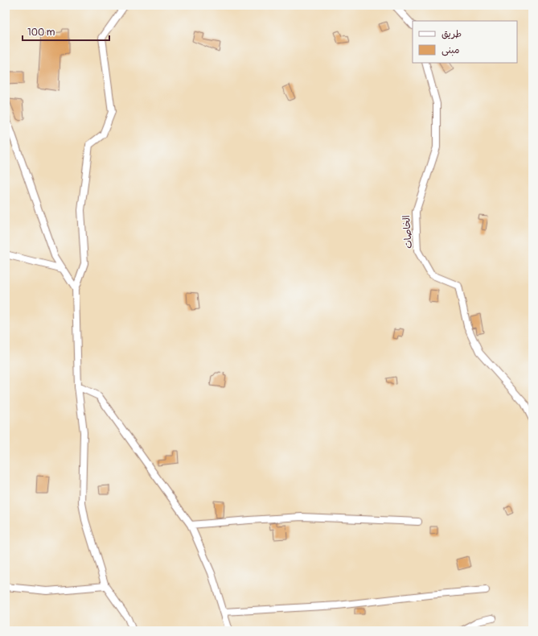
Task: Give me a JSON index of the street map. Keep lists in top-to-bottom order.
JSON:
{
  "streets": {
    "street": ["الخاصات"]
  },
  "legend": ["طريق", "مبنى"],
  "scale_bar": "100 m"
}
